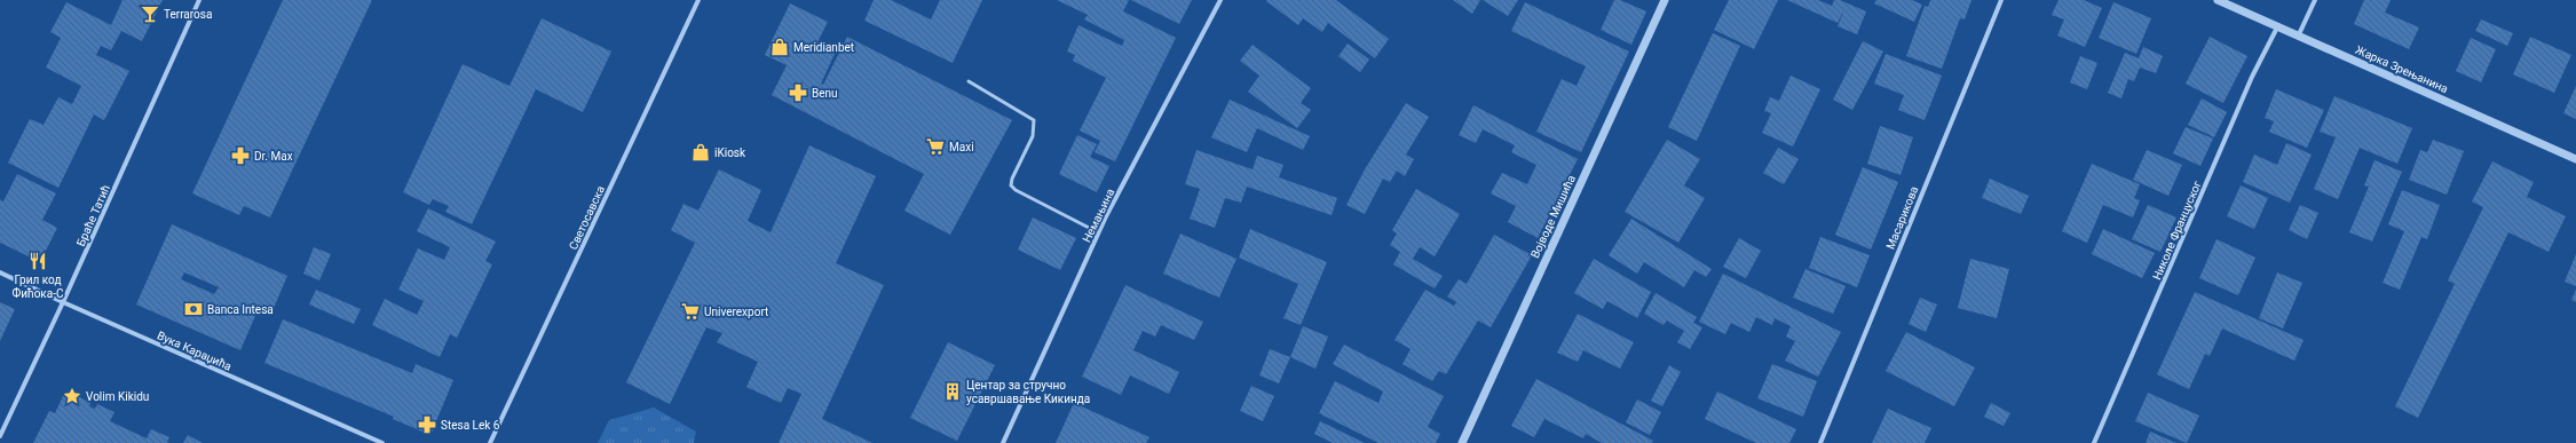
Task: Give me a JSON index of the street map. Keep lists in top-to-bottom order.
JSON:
{
  "streets": {
    "street": [
      "Жарка Зрењанина",
      "Браће Татић",
      "Немањина",
      "Војводе Мишића",
      "Светосавска",
      "Масарикова",
      "Николе Француског",
      "Вука Караџића"
    ]
  },
  "crossings": [
    ["Жарка Зрењанина", "Николе Француског"],
    ["Браће Татић", "Вука Караџића"]
  ],
  "places": {
    "bar": ["Terrarosa"],
    "shop": ["Meridianbet", "iKiosk"],
    "pharmacy": ["Benu", "Dr. Max", "Stesa Lek 6"],
    "supermarket": ["Maxi", "Univerexport"],
    "restaurant": ["Грил код Фићока-С"],
    "bank": ["Banca Intesa"],
    "building": ["Центар за стручно усавршавање Кикинда"],
    "place": ["Volim Kikidu"]
  }
}
